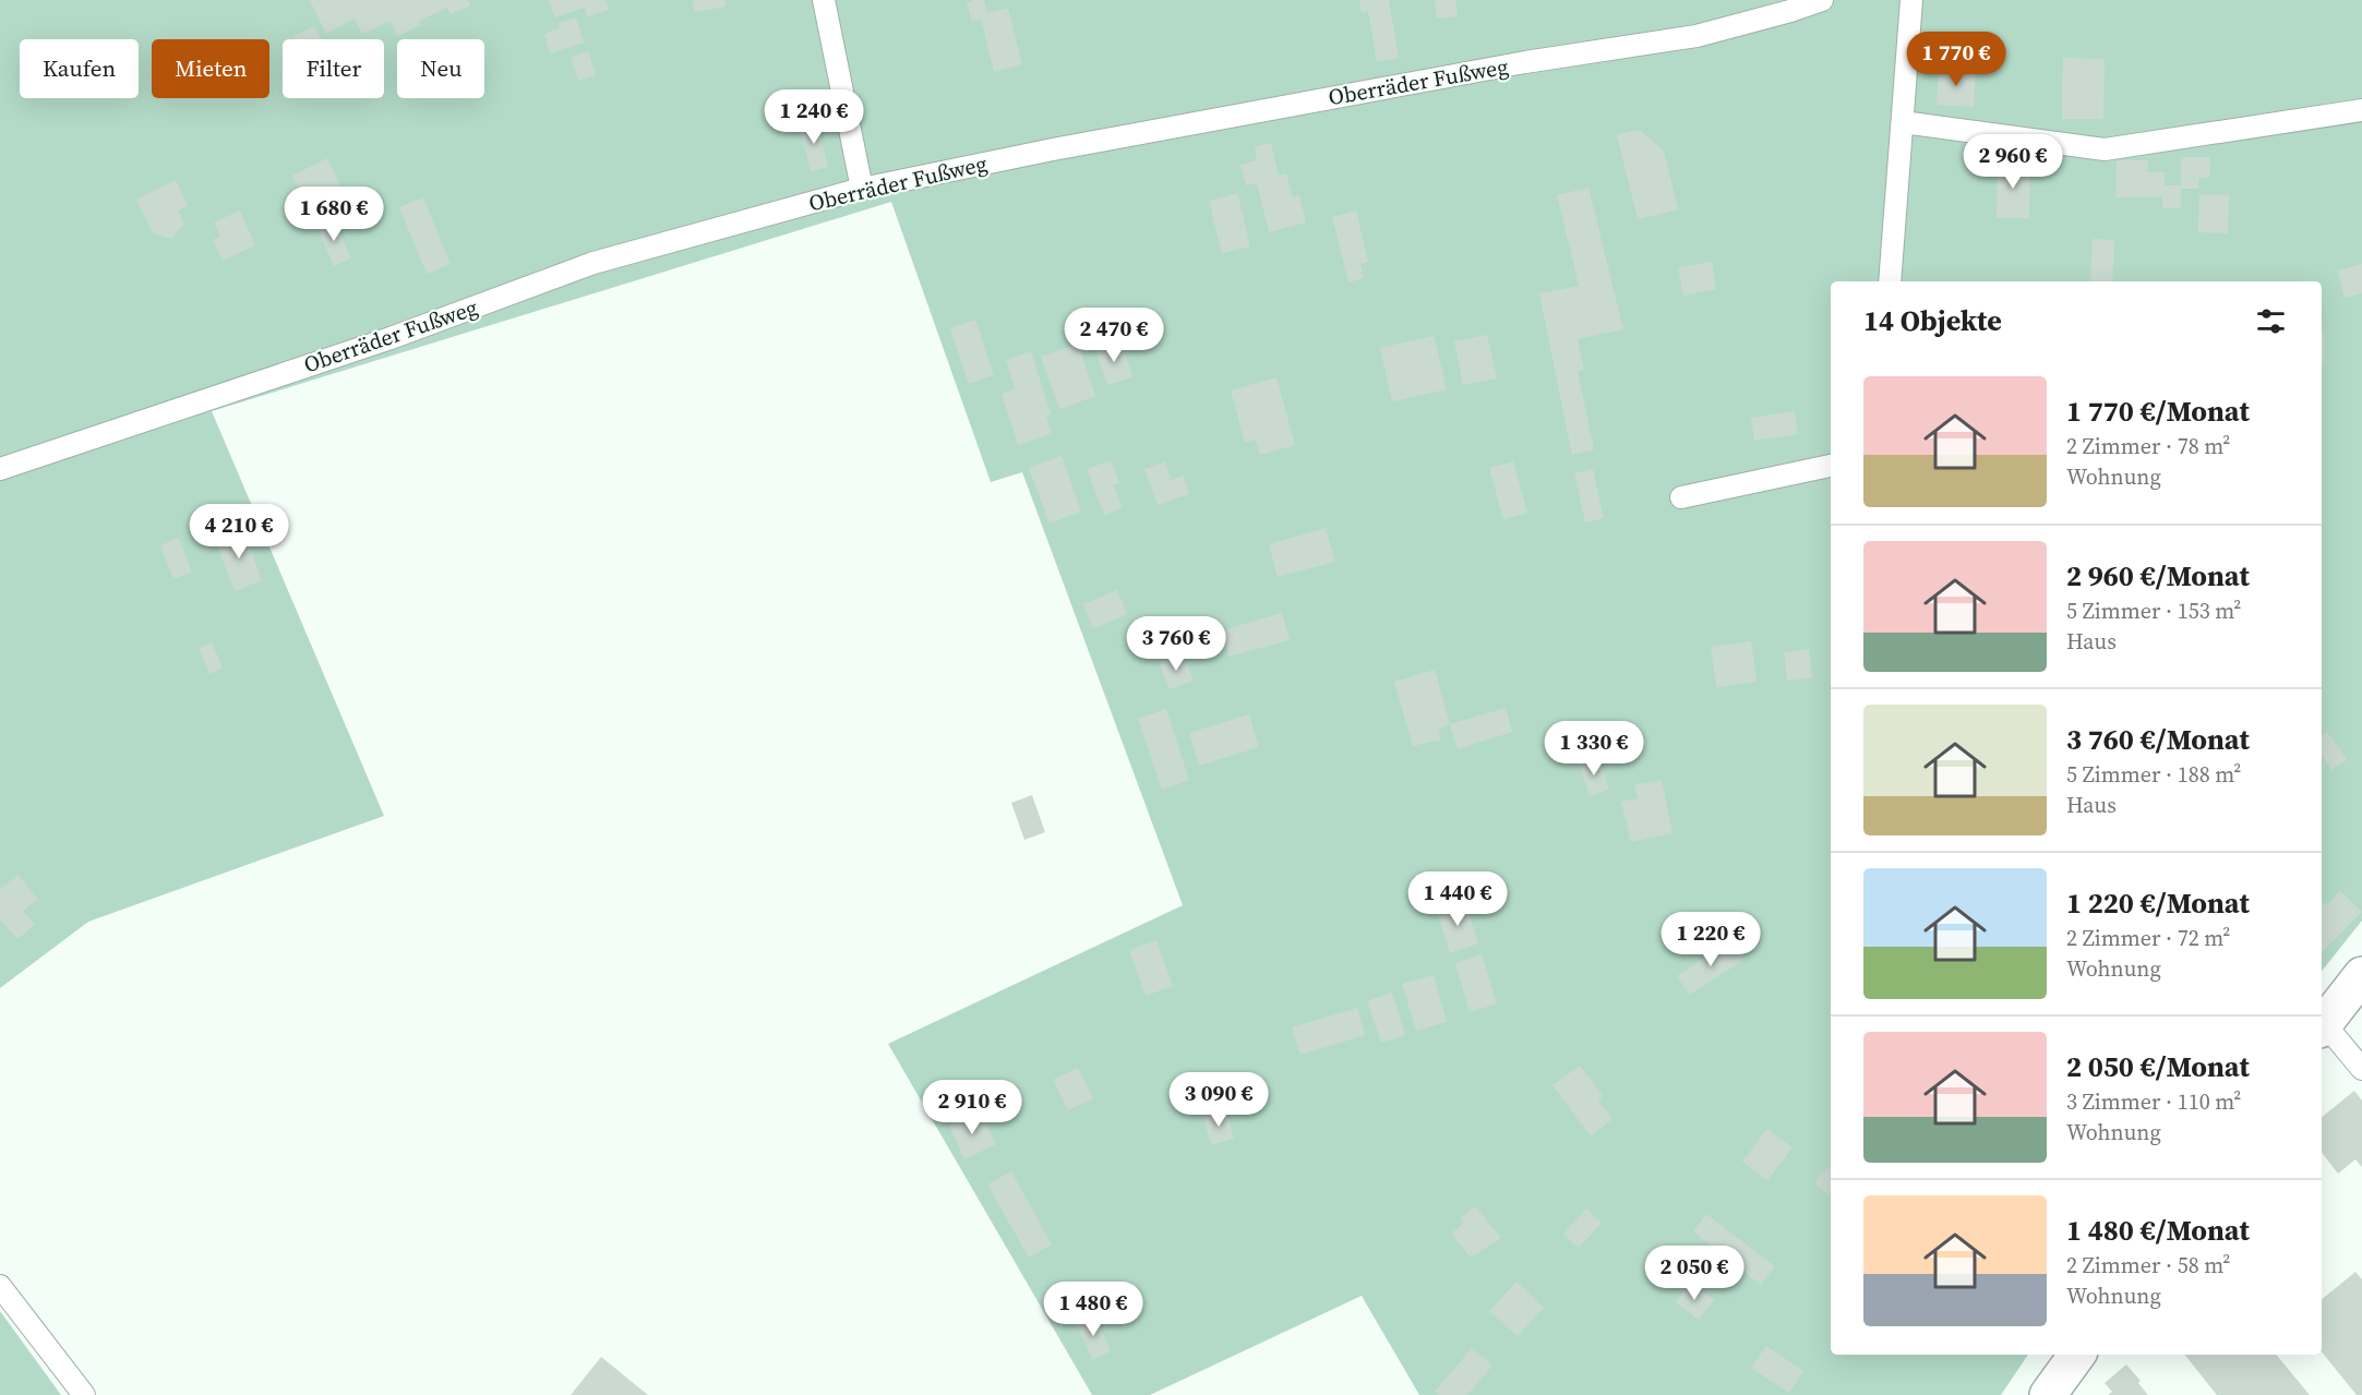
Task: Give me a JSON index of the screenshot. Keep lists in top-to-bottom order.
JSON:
{
  "streets": {
    "lane": ["Oberräder Fußweg"]
  },
  "page": {
    "price": [
      "1 770 €",
      "1 240 €",
      "2 960 €",
      "1 680 €",
      "2 470 €",
      "4 210 €",
      "3 760 €",
      "1 330 €",
      "1 440 €",
      "1 220 €",
      "3 090 €",
      "2 910 €",
      "2 050 €",
      "1 480 €"
    ],
    "chip": [
      "Kaufen",
      "Mieten",
      "Filter",
      "Neu"
    ],
    "heading": "14 Objekte",
    "list": [
      {
        "name": "1 770 €/Monat",
        "note": "2 Zimmer · 78 m² · Wohnung"
      },
      {
        "name": "2 960 €/Monat",
        "note": "5 Zimmer · 153 m² · Haus"
      },
      {
        "name": "3 760 €/Monat",
        "note": "5 Zimmer · 188 m² · Haus"
      },
      {
        "name": "1 220 €/Monat",
        "note": "2 Zimmer · 72 m² · Wohnung"
      },
      {
        "name": "2 050 €/Monat",
        "note": "3 Zimmer · 110 m² · Wohnung"
      },
      {
        "name": "1 480 €/Monat",
        "note": "2 Zimmer · 58 m² · Wohnung"
      }
    ]
  }
}
